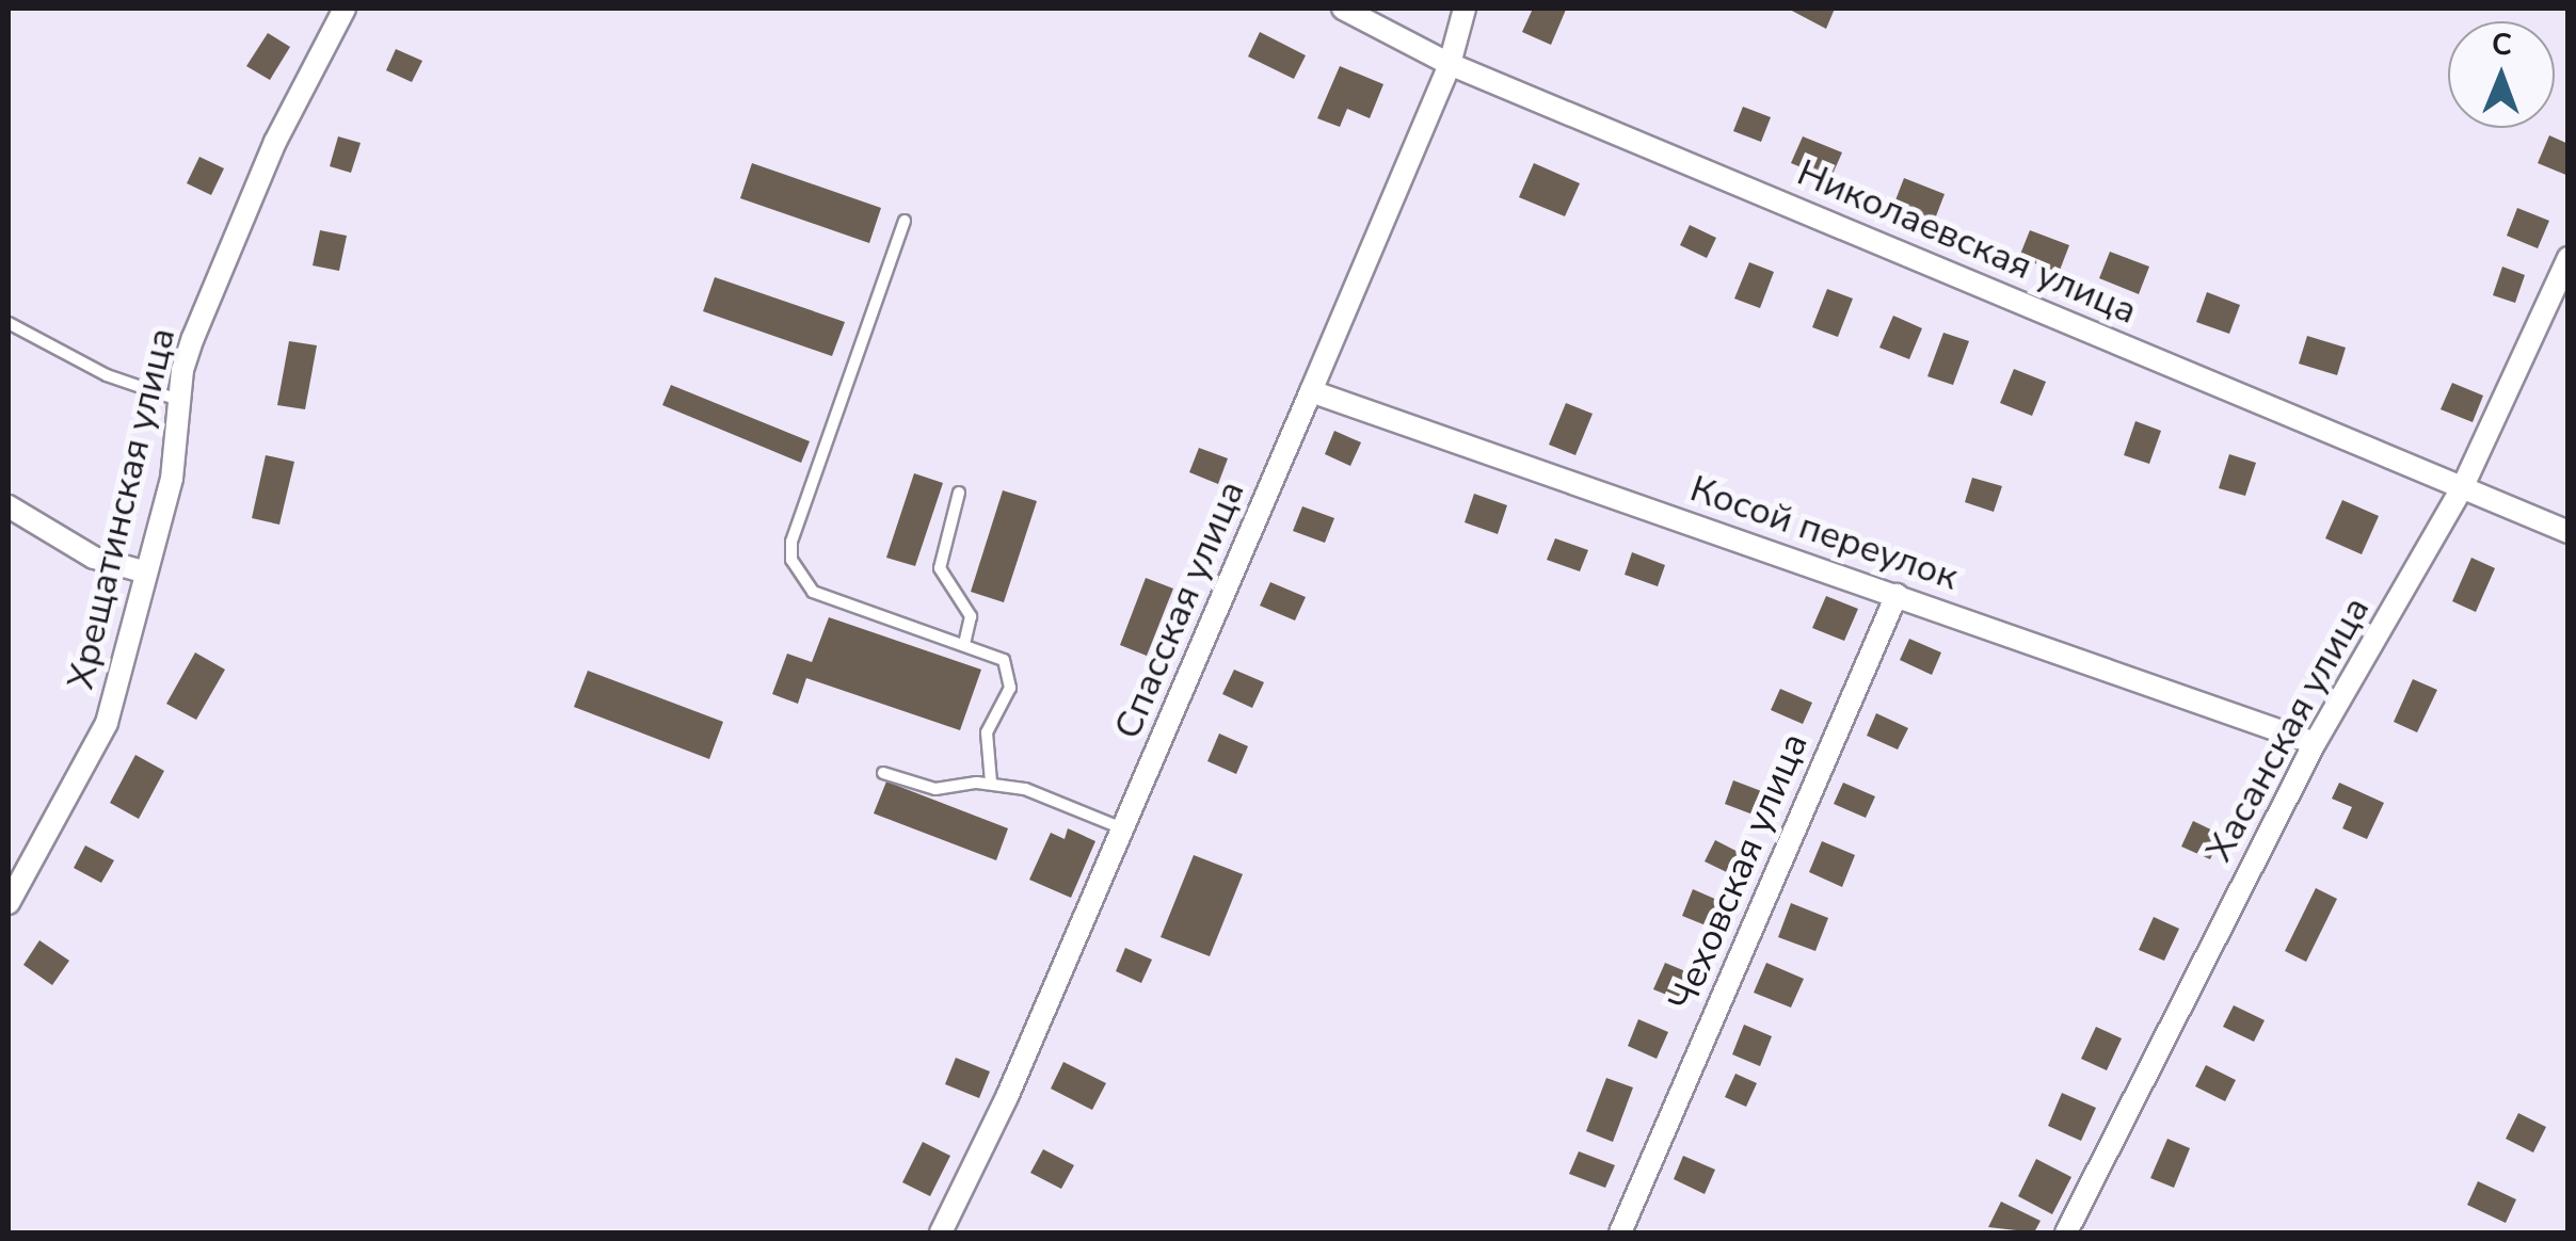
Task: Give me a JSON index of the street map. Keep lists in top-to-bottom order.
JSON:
{
  "streets": {
    "street": [
      "Николаевская улица",
      "Хрещатинская улица",
      "Косой переулок",
      "Спасская улица",
      "Хасанская улица",
      "Чеховская улица"
    ]
  },
  "crossings": [
    ["Николаевская улица", "Спасская улица"],
    ["Николаевская улица", "Хасанская улица"],
    ["Косой переулок", "Спасская улица"],
    ["Косой переулок", "Хасанская улица"],
    ["Косой переулок", "Чеховская улица"]
  ],
  "north": "top"
}
